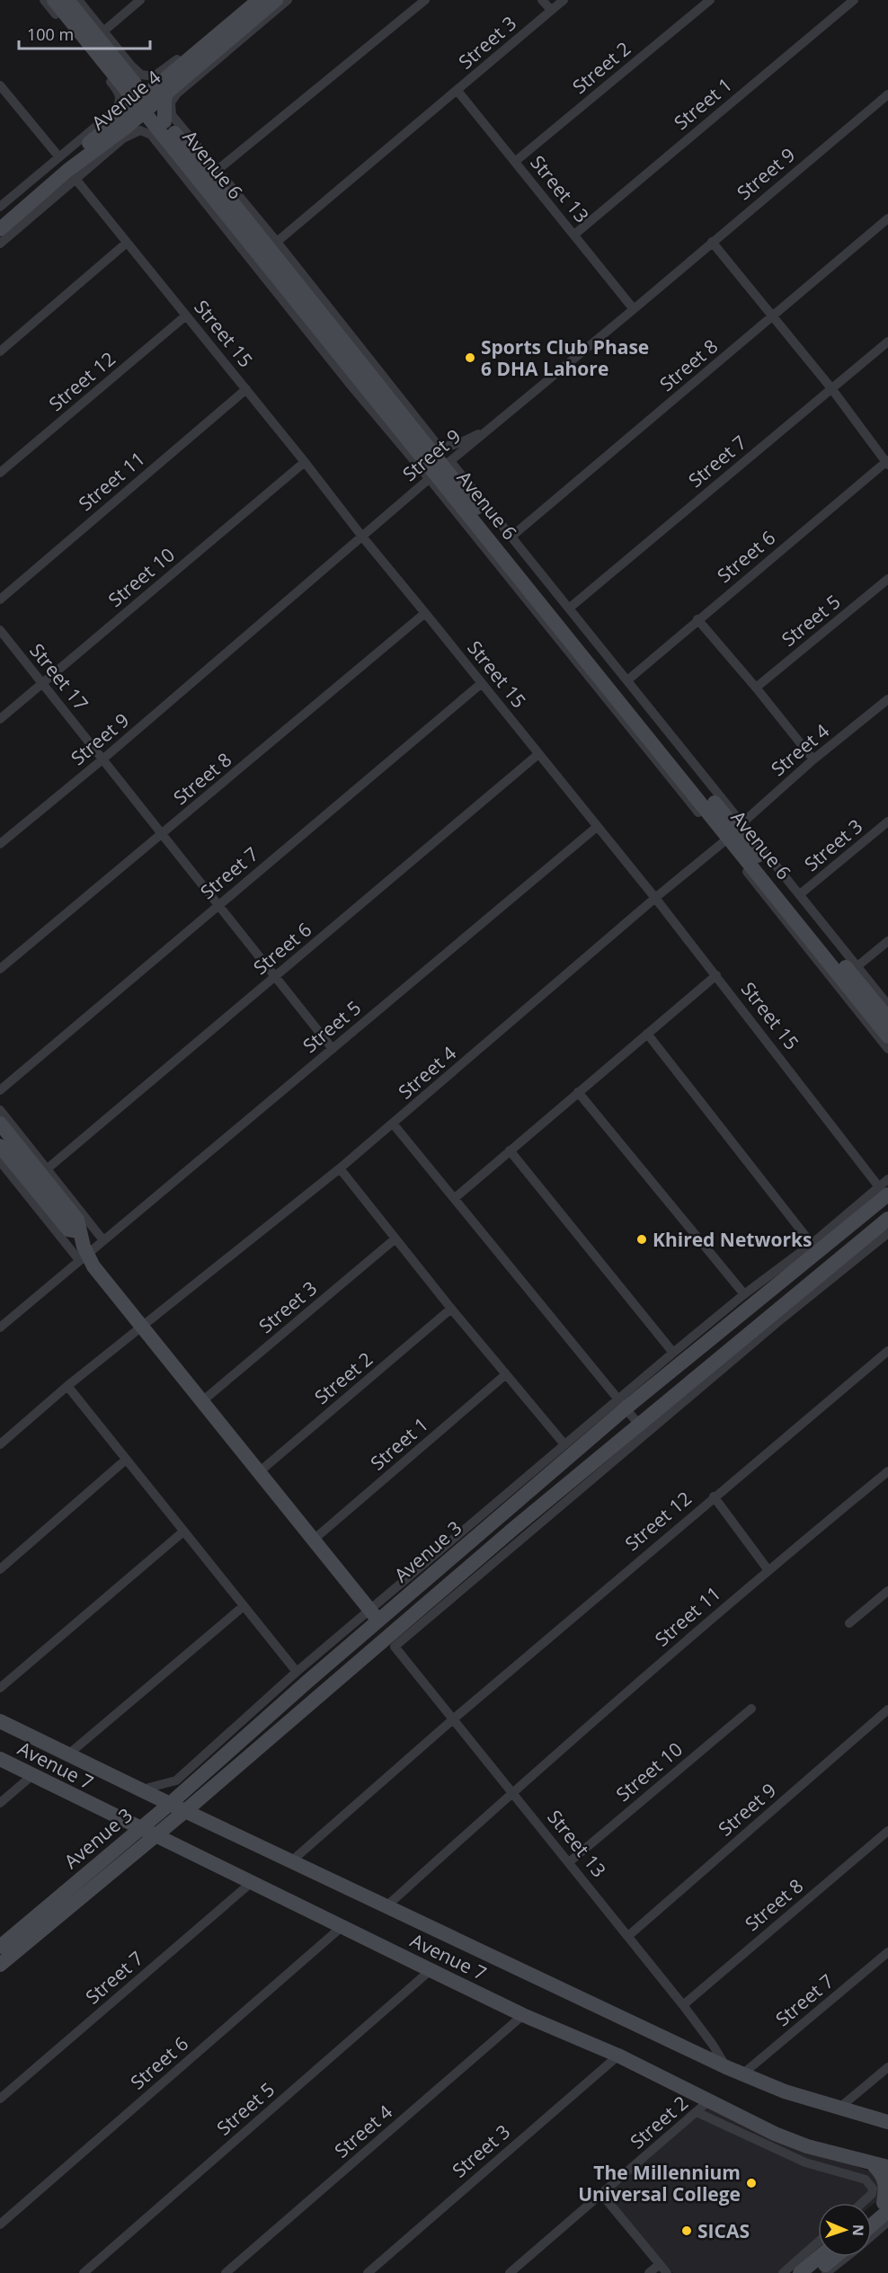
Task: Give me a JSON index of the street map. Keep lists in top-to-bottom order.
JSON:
{
  "streets": {
    "main road": [
      "Avenue 4",
      "Avenue 6",
      "Avenue 3",
      "Avenue 7"
    ],
    "street": [
      "Street 3",
      "Street 2",
      "Street 1",
      "Street 9",
      "Street 13",
      "Street 15",
      "Street 8",
      "Street 12",
      "Street 7",
      "Street 11",
      "Street 6",
      "Street 10",
      "Street 5",
      "Street 17",
      "Street 4"
    ]
  },
  "crossings": [
    ["Street 3", "Street 13"],
    ["Street 3", "Avenue 7"],
    ["Street 2", "Street 13"],
    ["Street 2", "Avenue 7"],
    ["Avenue 4", "Avenue 6"],
    ["Street 1", "Street 13"],
    ["Avenue 6", "Street 9"],
    ["Avenue 6", "Street 4"],
    ["Street 9", "Street 13"],
    ["Street 9", "Street 15"],
    ["Street 9", "Street 17"],
    ["Street 13", "Street 8"],
    ["Street 13", "Street 12"],
    ["Street 13", "Street 11"],
    ["Street 13", "Street 10"],
    ["Street 13", "Avenue 7"],
    ["Street 15", "Street 8"],
    ["Street 15", "Street 12"],
    ["Street 15", "Street 7"],
    ["Street 15", "Street 11"],
    ["Street 15", "Street 6"],
    ["Street 15", "Street 10"],
    ["Street 15", "Street 5"],
    ["Street 15", "Street 4"],
    ["Street 15", "Avenue 3"],
    ["Street 8", "Street 17"],
    ["Street 12", "Avenue 7"],
    ["Street 7", "Street 17"],
    ["Street 7", "Avenue 7"],
    ["Street 11", "Avenue 7"],
    ["Street 6", "Street 17"],
    ["Street 6", "Avenue 7"],
    ["Street 10", "Street 17"],
    ["Street 5", "Street 17"],
    ["Street 5", "Avenue 7"],
    ["Street 4", "Avenue 7"],
    ["Avenue 3", "Avenue 7"]
  ],
  "places": [
    "Sports Club Phase 6 DHA Lahore",
    "Khired Networks",
    "The Millennium Universal College",
    "SICAS"
  ],
  "scale_bar": "100 m",
  "north": "right"
}
